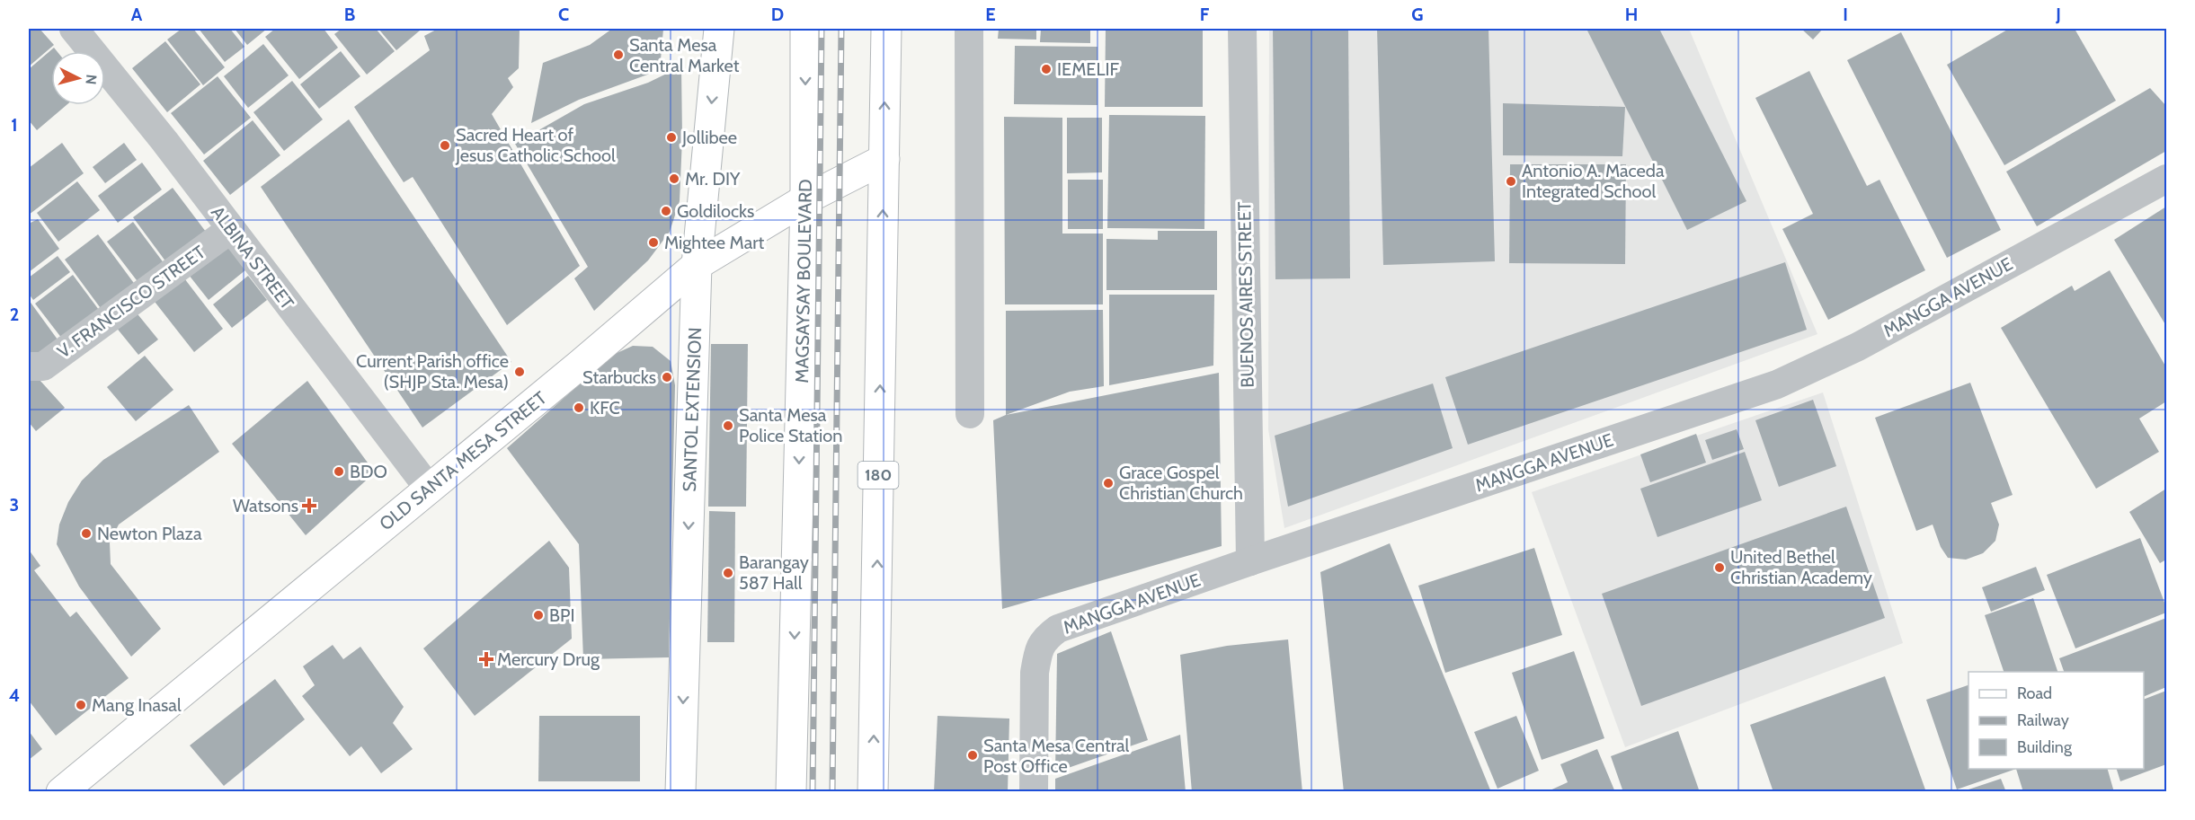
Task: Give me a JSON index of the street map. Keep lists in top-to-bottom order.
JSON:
{
  "streets": {
    "main road": [
      "MAGSAYSAY BOULEVARD",
      "SANTOL EXTENSION",
      "OLD SANTA MESA STREET",
      "180"
    ],
    "street": [
      "ALBINA STREET",
      "BUENOS AIRES STREET",
      "MANGGA AVENUE",
      "V. FRANCISCO STREET"
    ]
  },
  "crossings": [
    ["ALBINA STREET", "V. FRANCISCO STREET"],
    ["ALBINA STREET", "OLD SANTA MESA STREET"],
    ["MAGSAYSAY BOULEVARD", "OLD SANTA MESA STREET"],
    ["BUENOS AIRES STREET", "MANGGA AVENUE"],
    ["SANTOL EXTENSION", "OLD SANTA MESA STREET"],
    ["OLD SANTA MESA STREET", "180"]
  ],
  "places": {
    "other": [
      "Santa Mesa Central Market",
      "IEMELIF",
      "Jollibee",
      "Sacred Heart of Jesus Catholic School",
      "Mr. DIY",
      "Antonio A. Maceda Integrated School",
      "Goldilocks",
      "Mightee Mart",
      "Current Parish office (SHJP Sta. Mesa)",
      "Starbucks",
      "KFC",
      "Santa Mesa Police Station",
      "BDO",
      "Grace Gospel Christian Church",
      "Newton Plaza",
      "United Bethel Christian Academy",
      "Barangay 587 Hall",
      "BPI",
      "Mang Inasal",
      "Santa Mesa Central Post Office"
    ],
    "health": ["Watsons", "Mercury Drug"]
  },
  "legend": ["Road", "Railway", "Building"],
  "north": "right",
  "grid": {
    "columns": [
      "A",
      "B",
      "C",
      "D",
      "E",
      "F",
      "G",
      "H",
      "I",
      "J"
    ],
    "rows": [
      "1",
      "2",
      "3",
      "4"
    ]
  }
}
